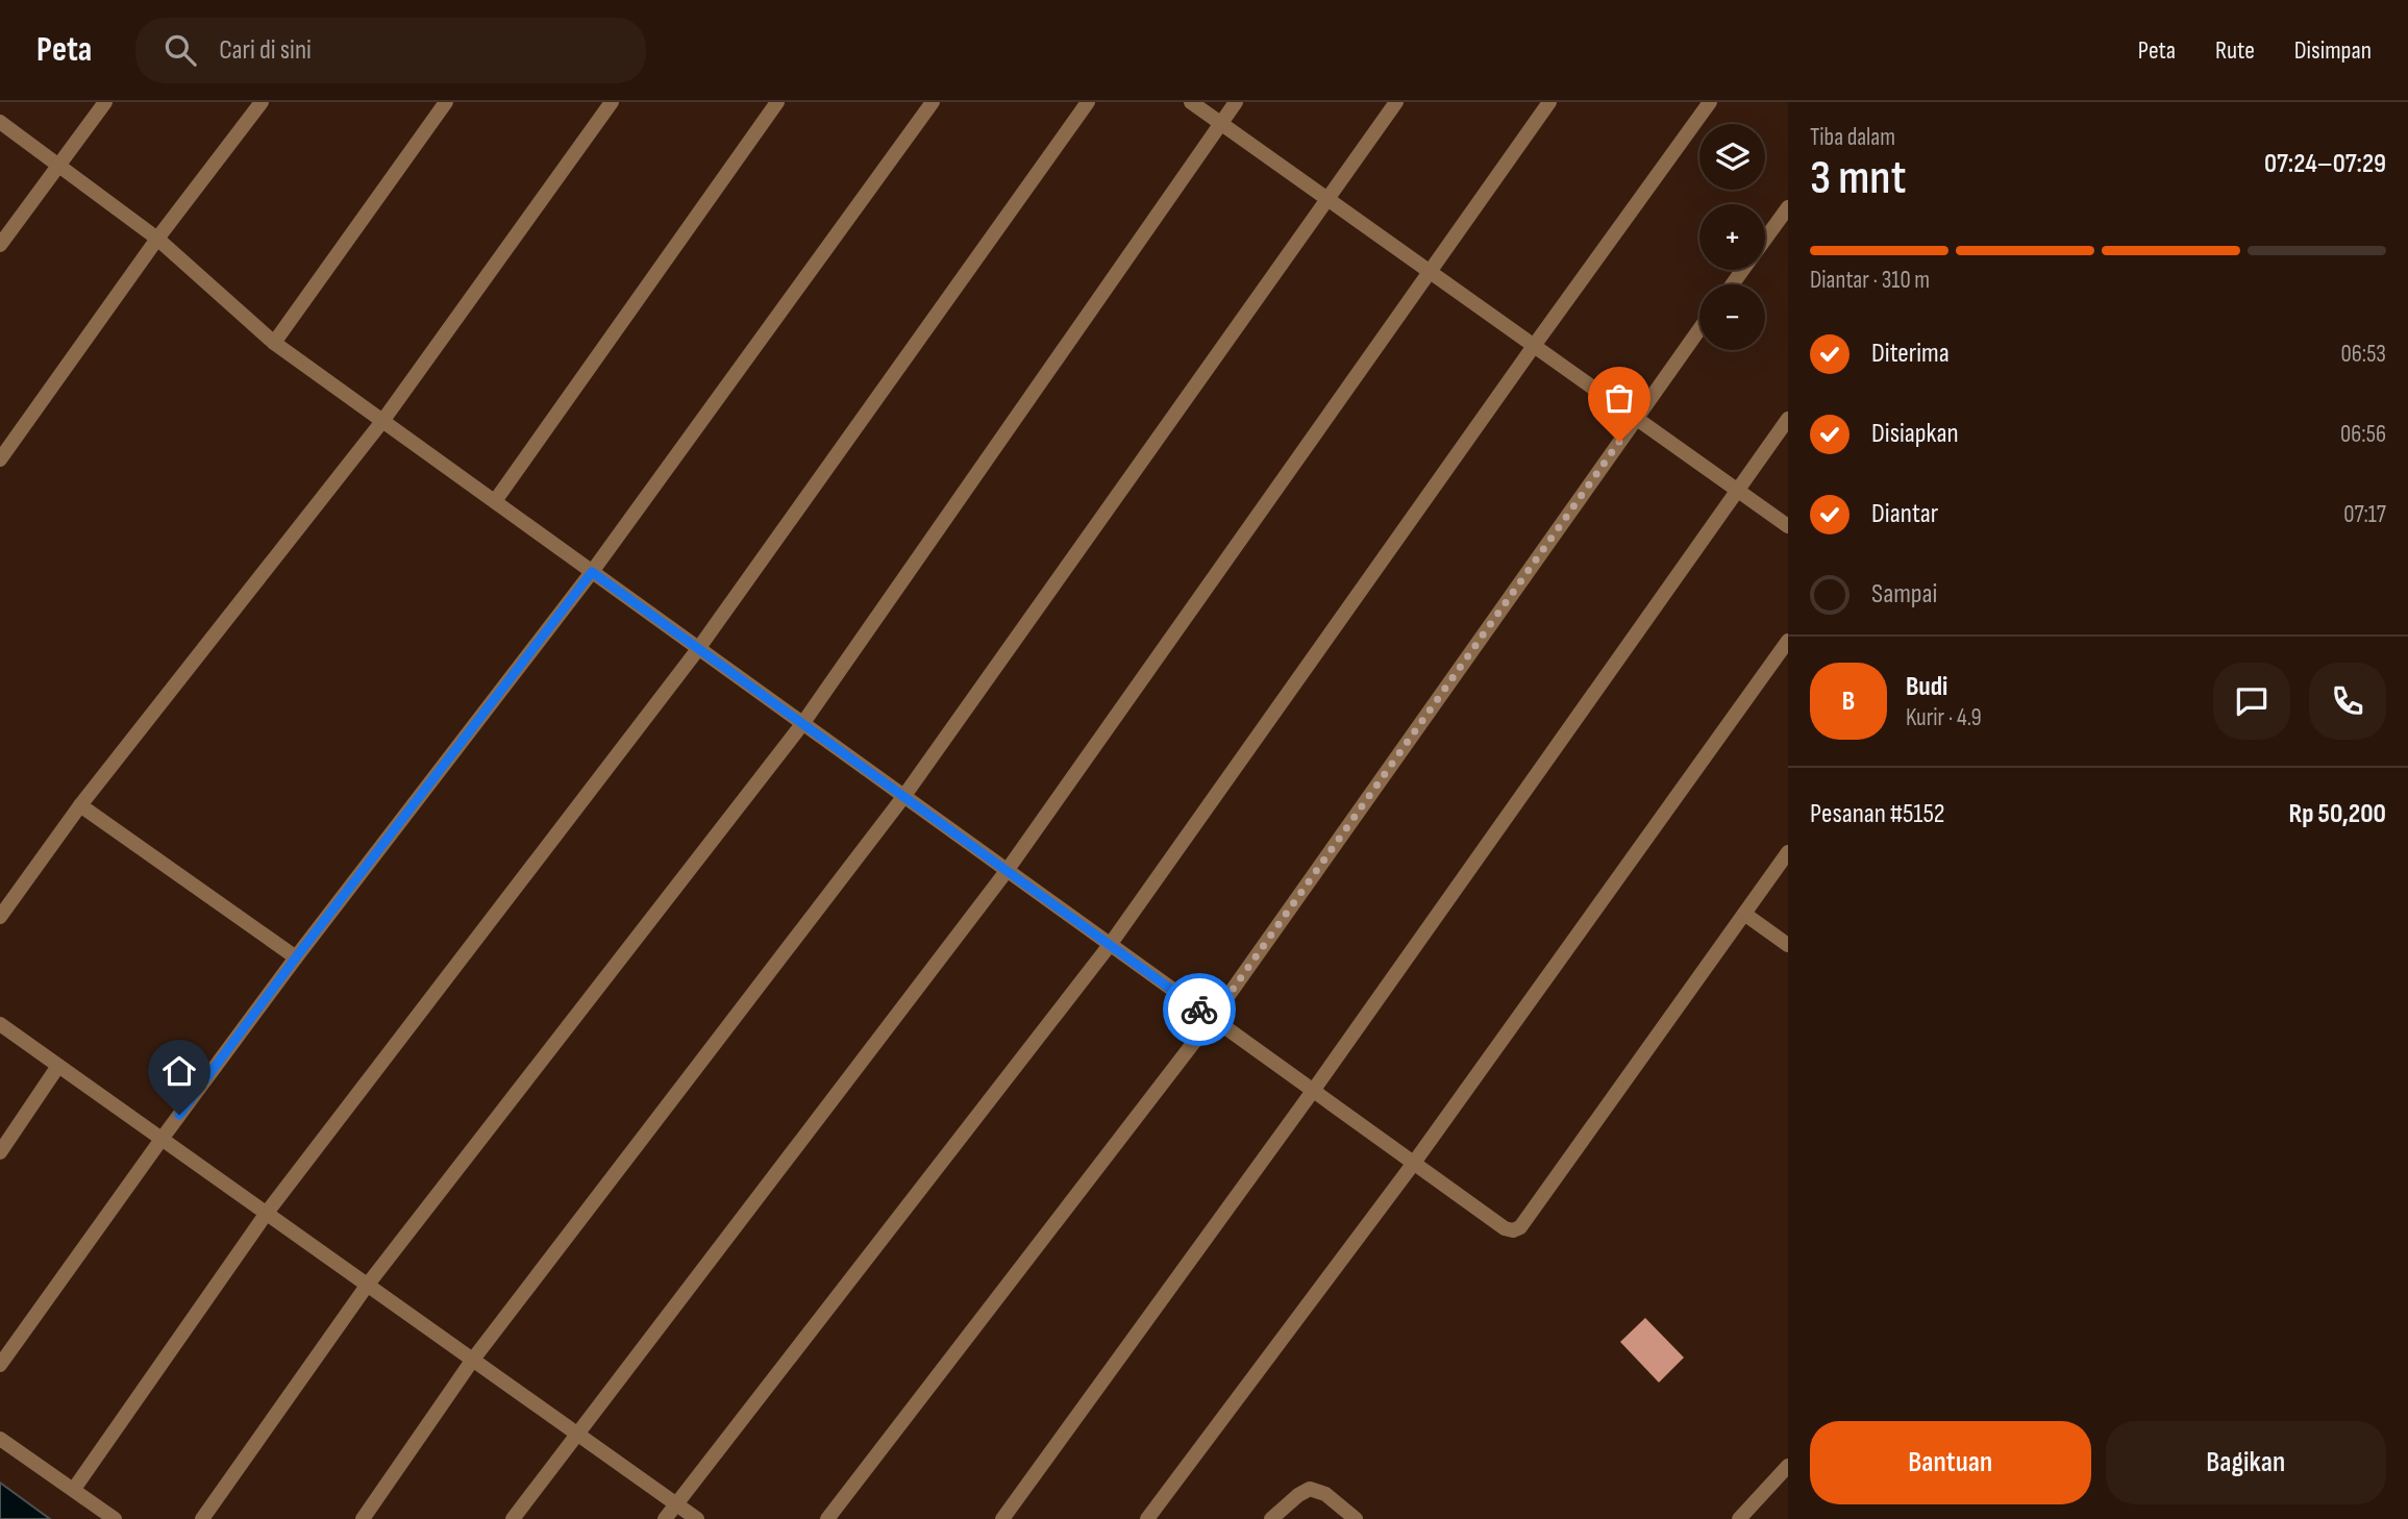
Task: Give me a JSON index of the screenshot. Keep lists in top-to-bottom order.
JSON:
{
  "page": {
    "header": "Peta",
    "search": "Cari di sini",
    "nav": ["Peta", "Rute", "Disimpan"],
    "heading": ["3 mnt", "Tiba dalam", "07:24–07:29"],
    "panel": [
      "Budi",
      "Kurir · 4.9",
      "Pesanan #5152",
      "Rp 50,200"
    ],
    "map_buttons": ["+", "−"],
    "bar": "Diantar · 310 m",
    "list": [
      ["Diterima", "06:53"],
      ["Disiapkan", "06:56"],
      ["Diantar", "07:17"],
      "Sampai"
    ],
    "round": "B",
    "buttons": ["Bantuan", "Bagikan"]
  }
}
